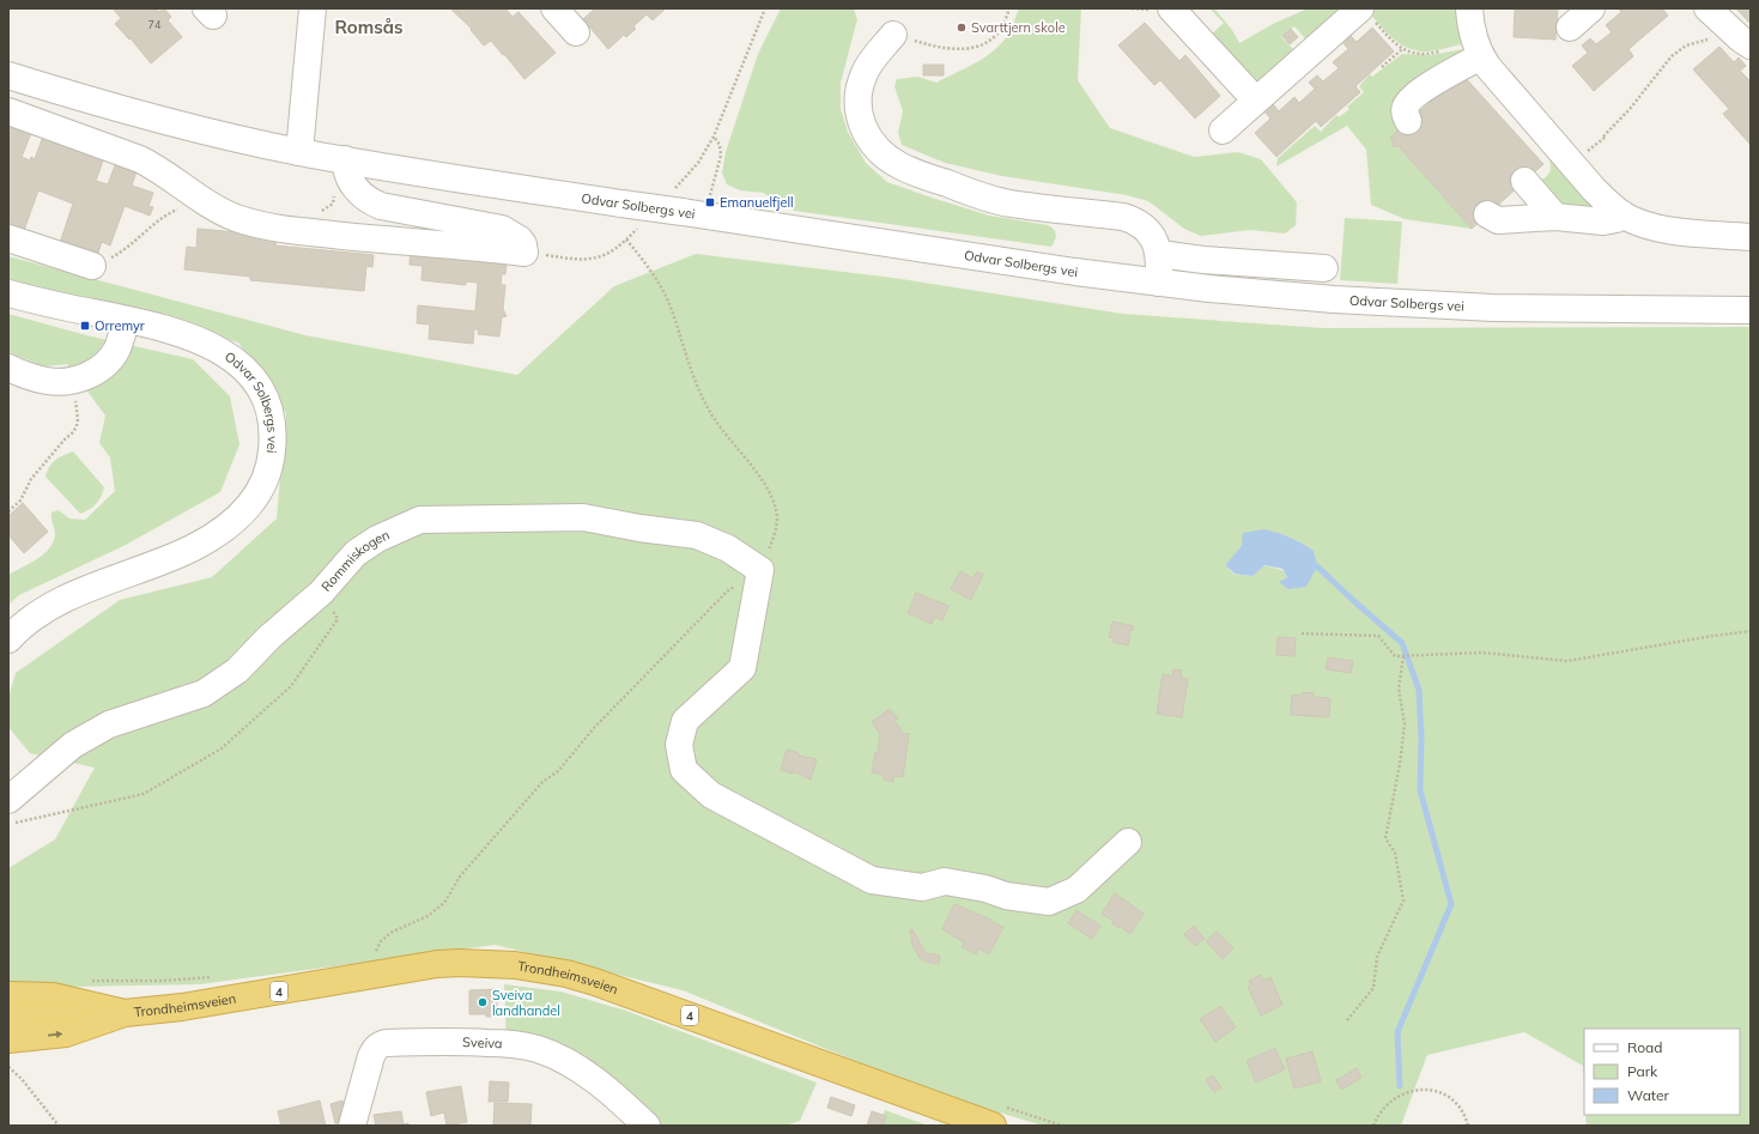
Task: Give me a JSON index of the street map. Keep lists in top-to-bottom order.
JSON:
{
  "streets": {
    "highway": ["Trondheimsveien", "4"],
    "street": ["Odvar Solbergs vei", "Rommiskogen", "Sveiva"]
  },
  "districts": ["Romsås"],
  "places": {
    "other": ["Svarttjern skole", "Sveiva landhandel"],
    "transit": ["Emanuelfjell", "Orremyr"]
  },
  "house_numbers": ["74"],
  "legend": ["Road", "Park", "Water"]
}
